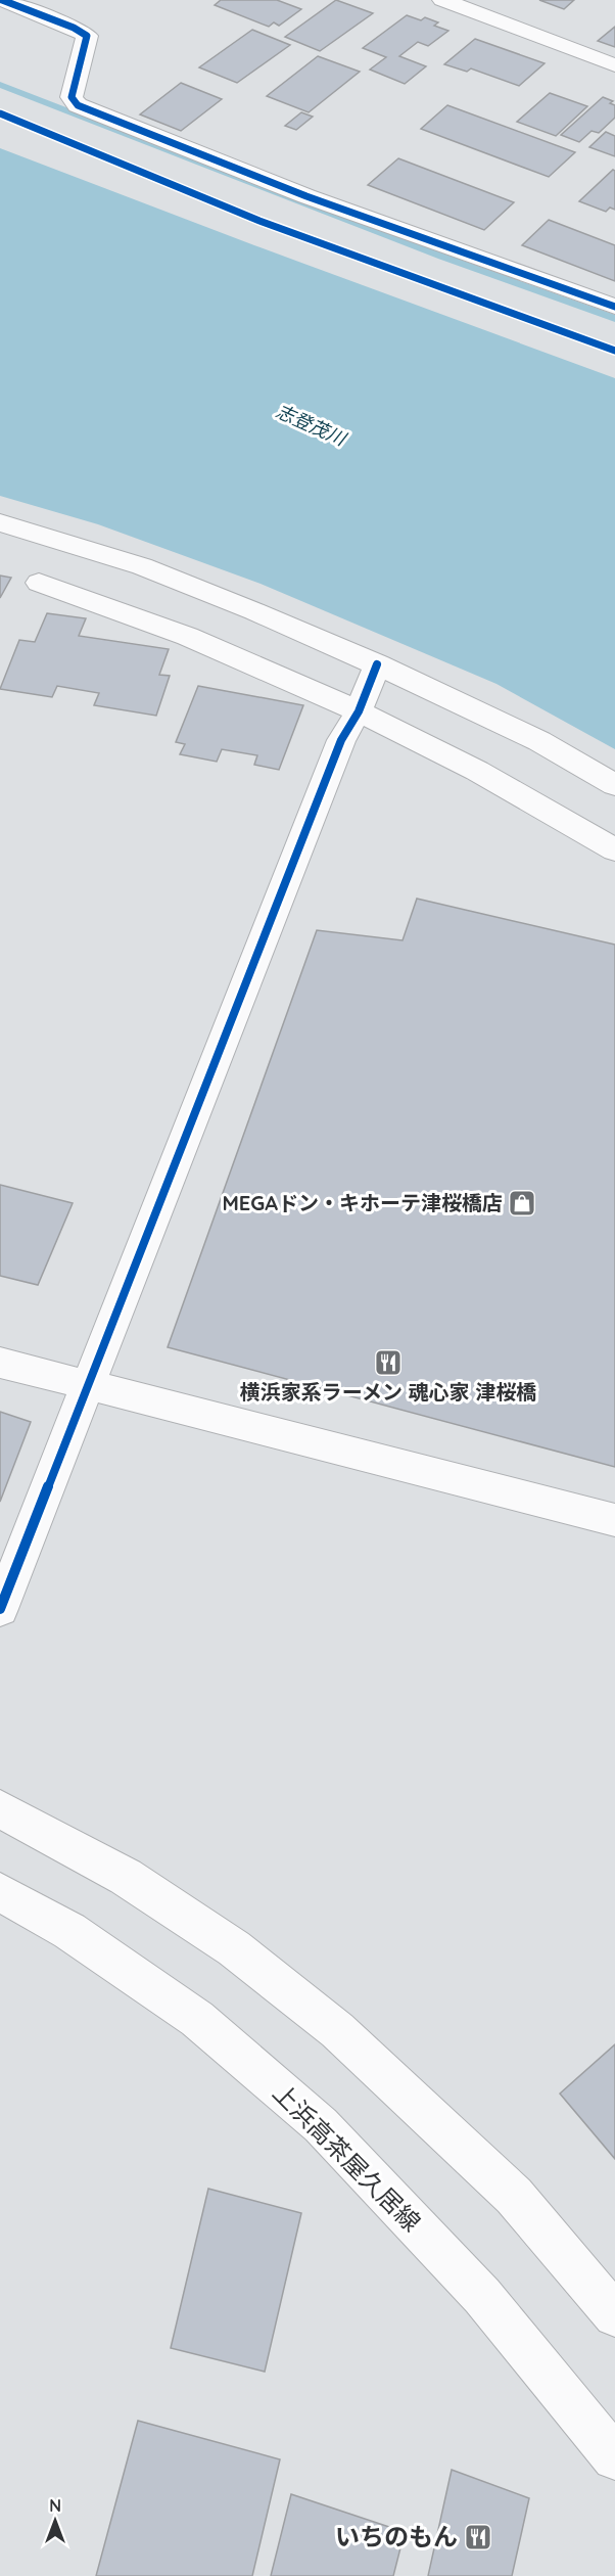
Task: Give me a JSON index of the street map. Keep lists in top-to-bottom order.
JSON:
{
  "streets": {
    "street": ["上浜高茶屋久居線"]
  },
  "water": ["志登茂川"],
  "places": {
    "shop": ["MEGAドン・キホーテ津桜橋店"],
    "restaurant": ["横浜家系ラーメン 魂心家 津桜橋", "いちのもん"]
  },
  "north": "top"
}
